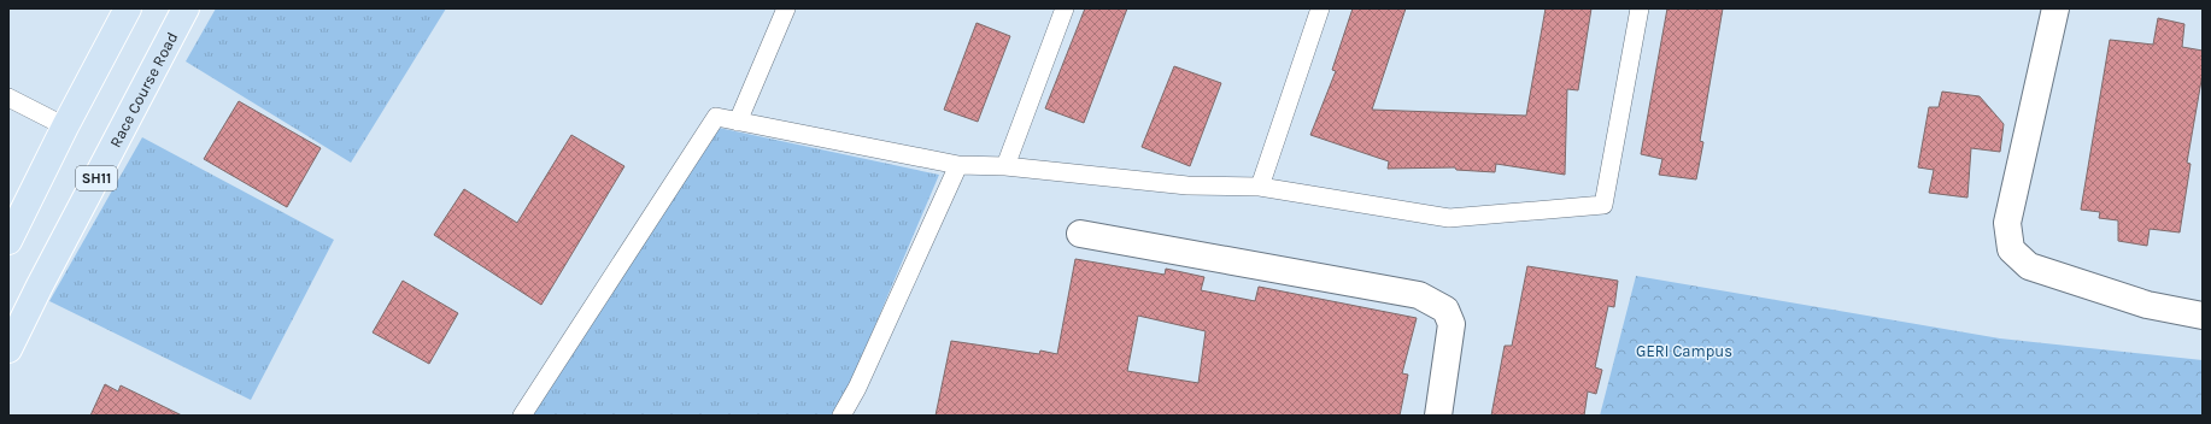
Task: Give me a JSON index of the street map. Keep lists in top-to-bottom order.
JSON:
{
  "streets": {
    "main road": ["Race Course Road", "SH11"]
  },
  "parks": ["GERI Campus"]
}
